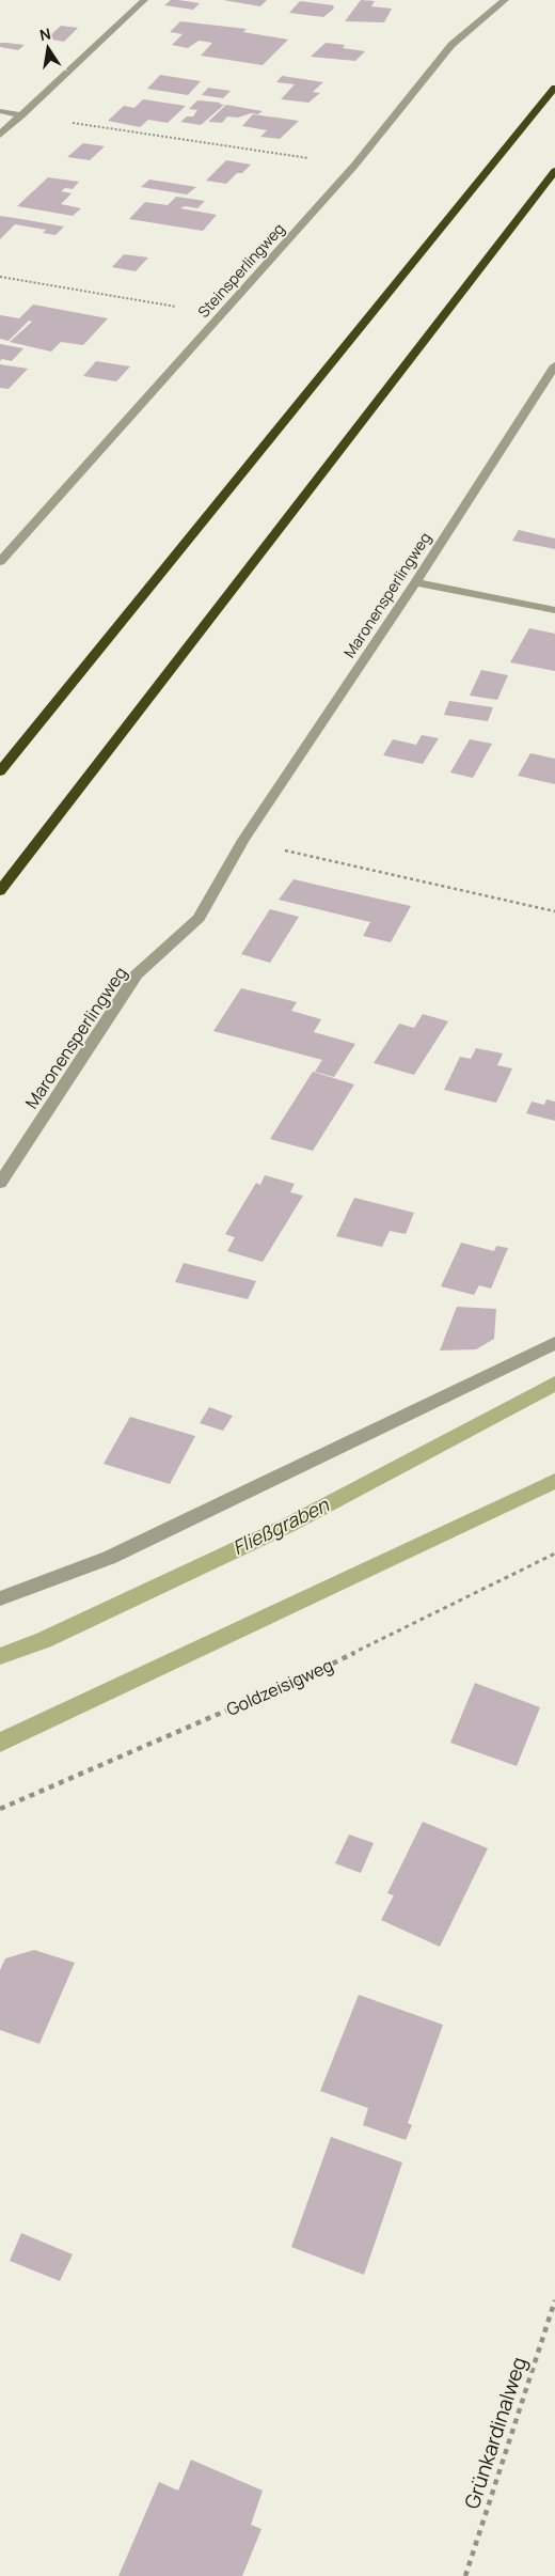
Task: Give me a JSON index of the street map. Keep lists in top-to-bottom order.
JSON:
{
  "streets": {
    "lane": ["Steinsperlingweg", "Maronensperlingweg"],
    "path": ["Goldzeisigweg", "Grünkardinalweg"]
  },
  "water": ["Fließgraben"],
  "north": "top"
}
